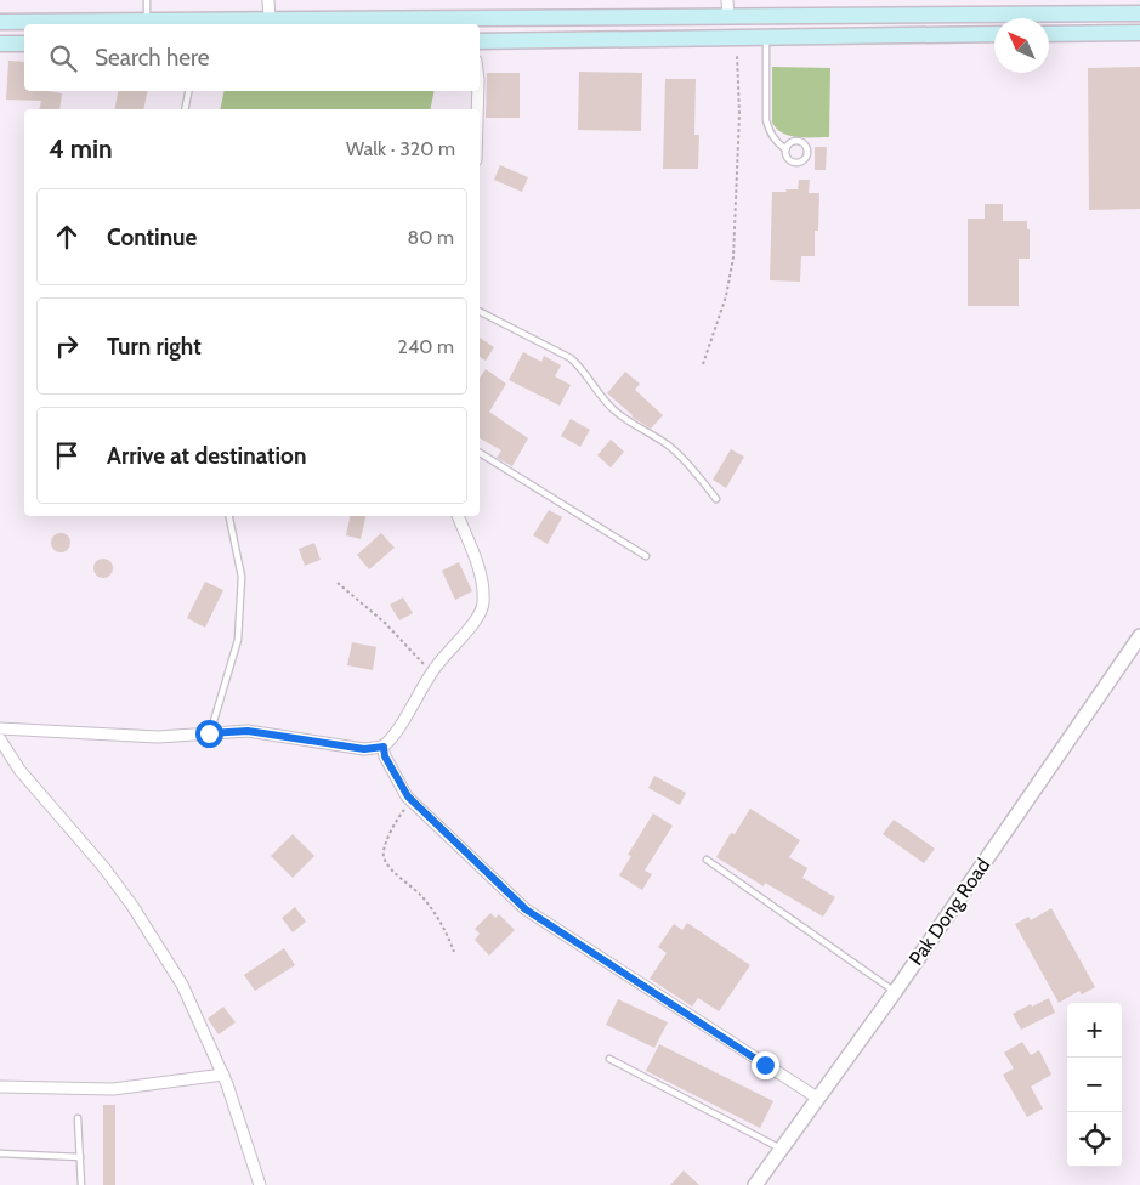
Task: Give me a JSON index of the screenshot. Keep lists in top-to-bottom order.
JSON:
{
  "streets": {
    "street": ["Pak Dong Road"]
  },
  "north": "top left",
  "page": {
    "search": "Search here",
    "heading": ["4 min", "Walk · 320 m"],
    "list": [
      ["Continue", "80 m"],
      ["Turn right", "240 m"],
      "Arrive at destination"
    ],
    "map_buttons": ["+", "−"]
  }
}
